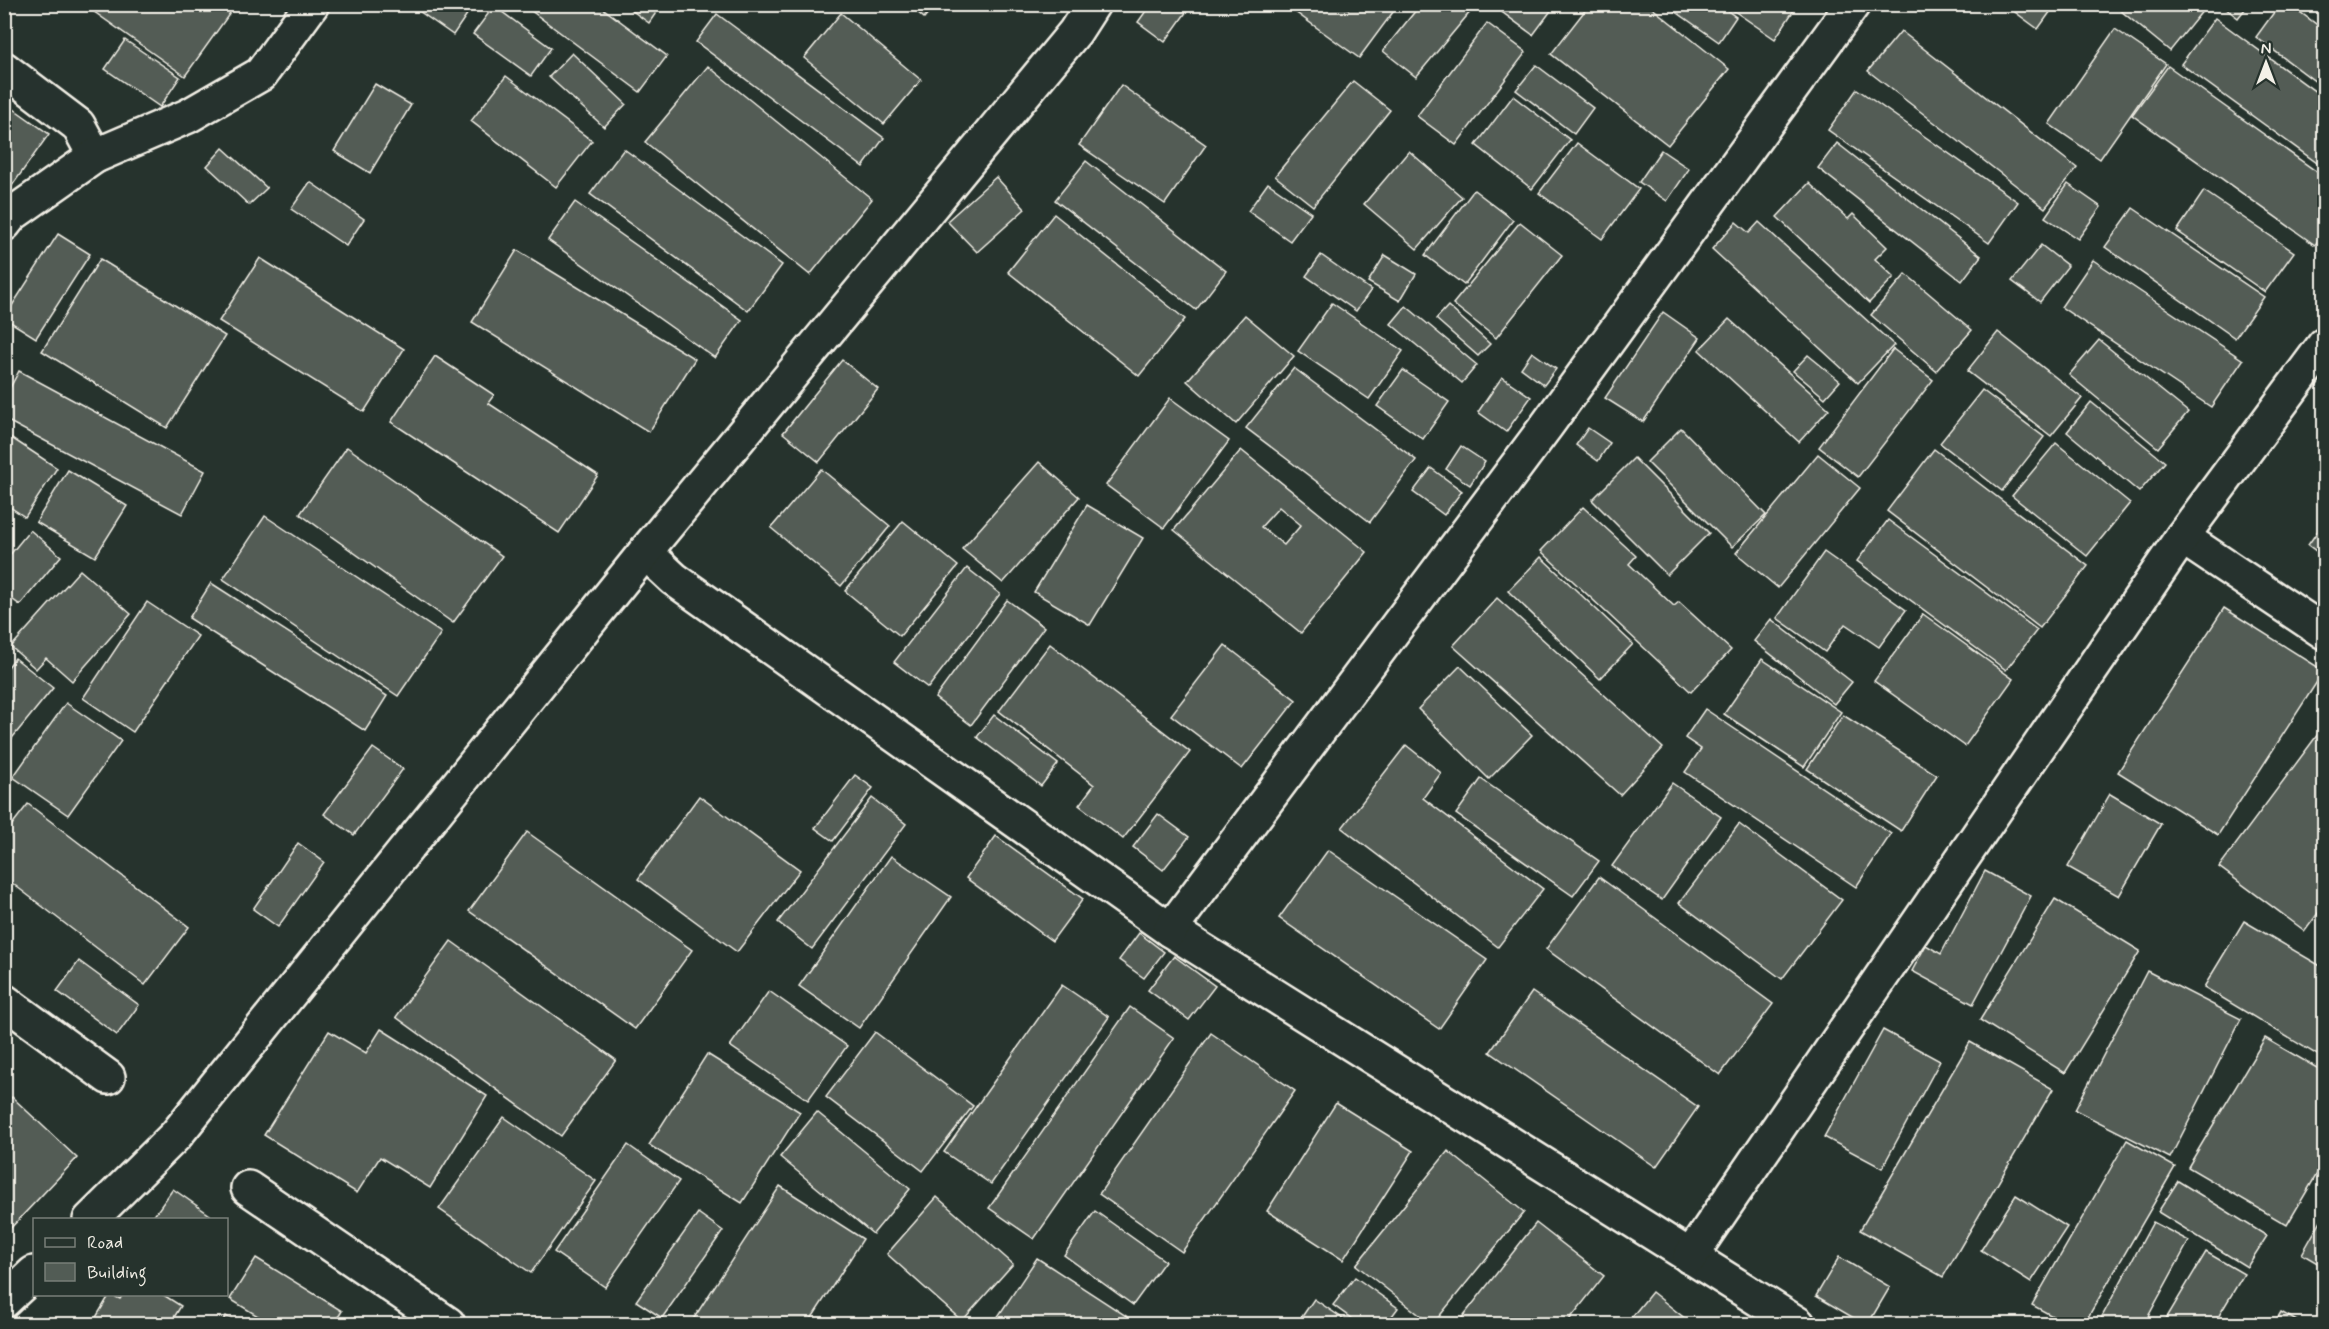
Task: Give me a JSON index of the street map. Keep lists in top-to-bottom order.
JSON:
{
  "legend": ["Road", "Building"],
  "north": "top"
}
